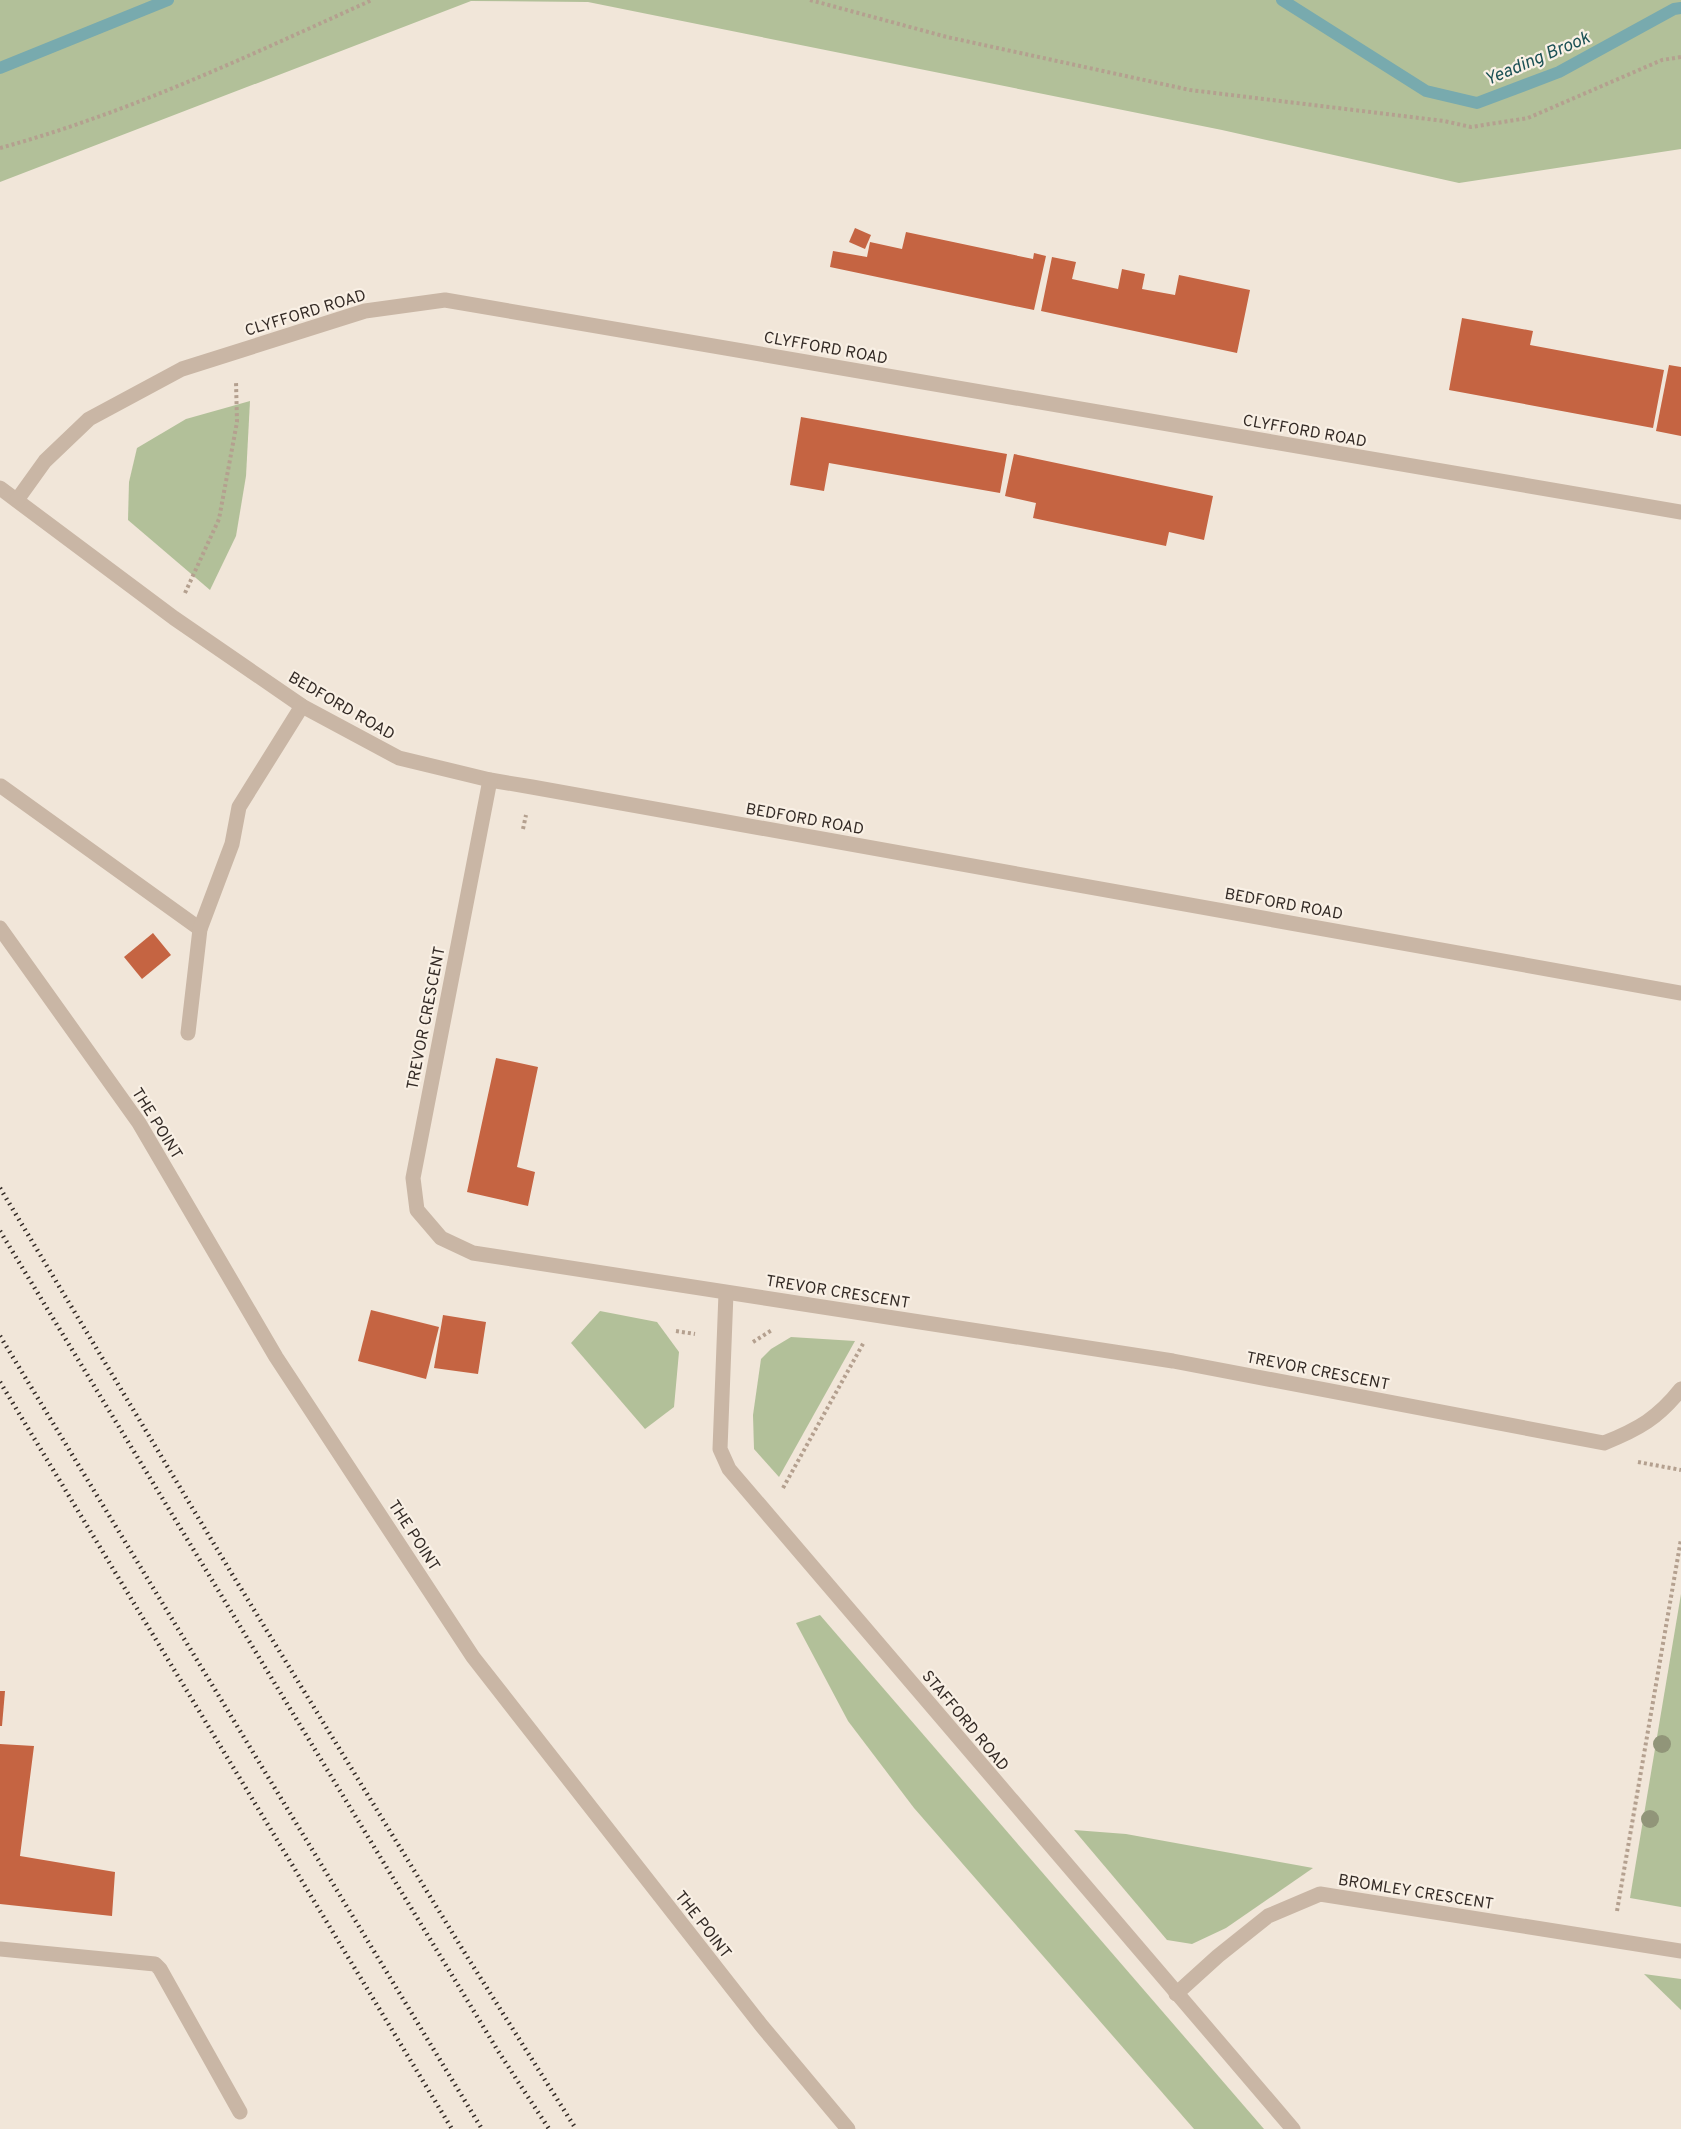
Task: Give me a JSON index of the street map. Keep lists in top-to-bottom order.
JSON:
{
  "streets": {
    "street": [
      "CLYFFORD ROAD",
      "BEDFORD ROAD",
      "TREVOR CRESCENT",
      "THE POINT",
      "STAFFORD ROAD",
      "BROMLEY CRESCENT"
    ]
  },
  "crossings": [
    ["CLYFFORD ROAD", "BEDFORD ROAD"],
    ["BEDFORD ROAD", "TREVOR CRESCENT"],
    ["TREVOR CRESCENT", "STAFFORD ROAD"],
    ["STAFFORD ROAD", "BROMLEY CRESCENT"]
  ],
  "water": ["Yeading Brook"]
}
